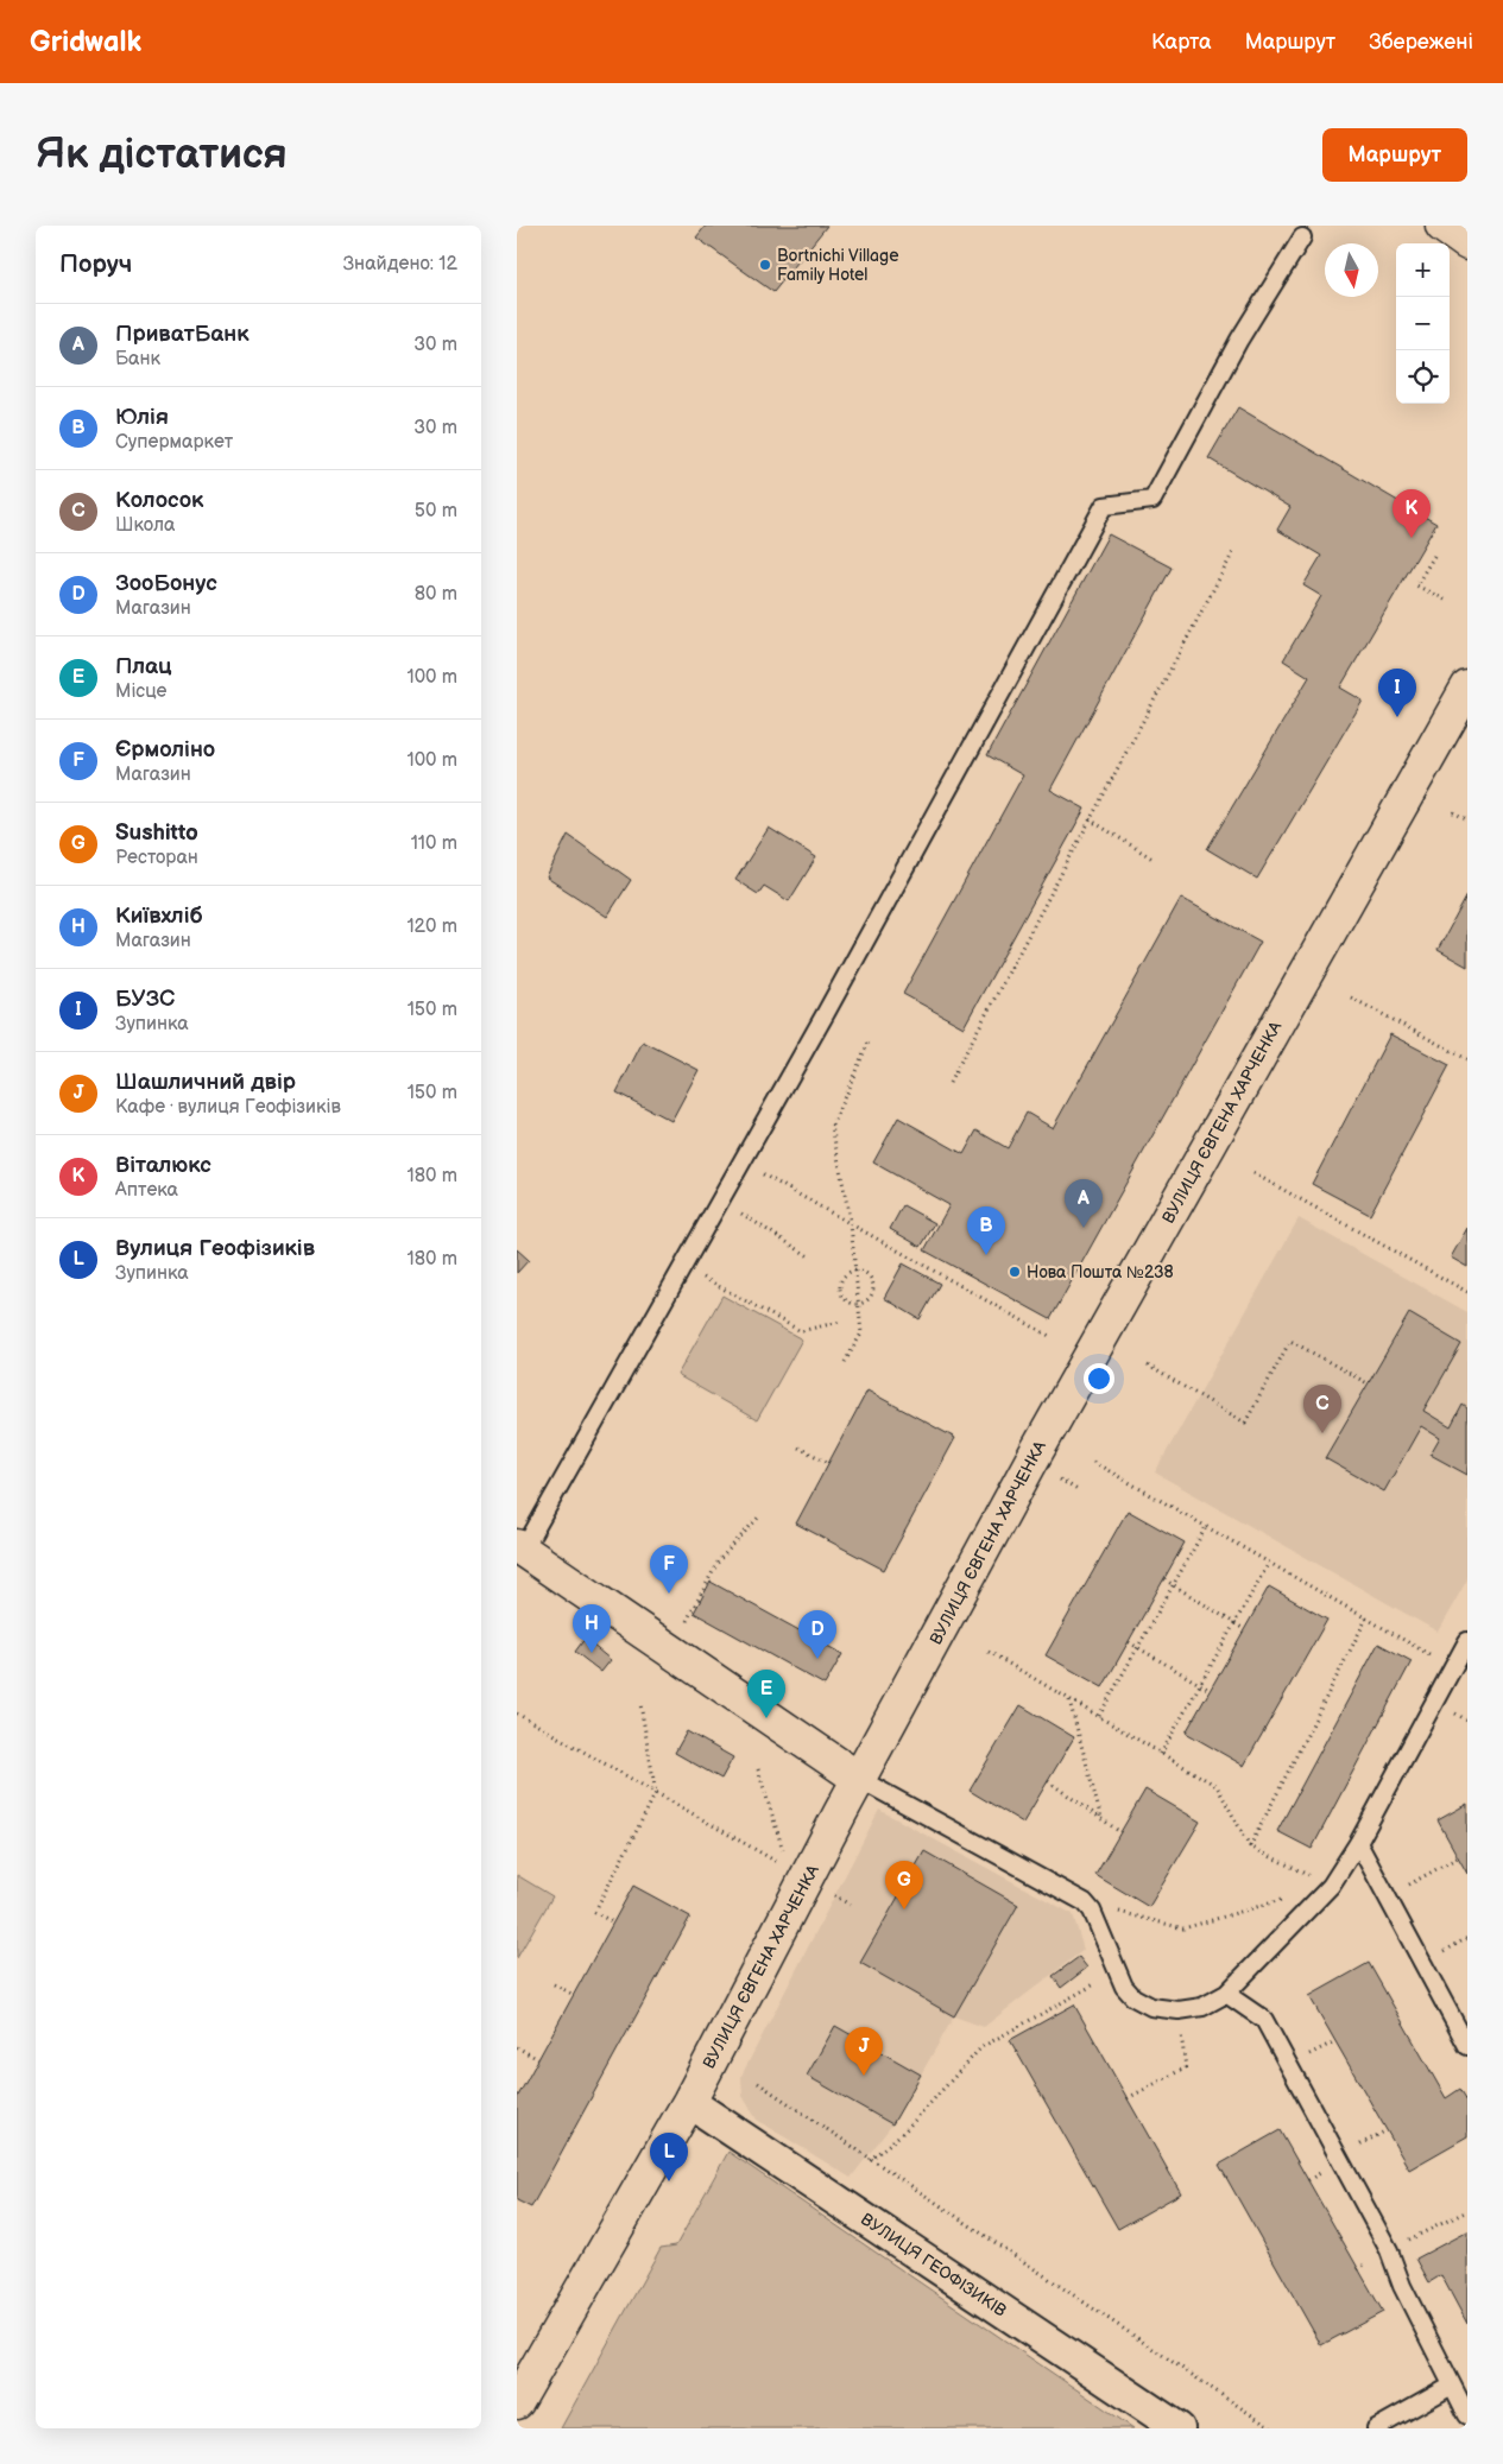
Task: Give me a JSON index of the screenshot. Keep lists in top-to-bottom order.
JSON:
{
  "streets": {
    "main road": ["ВУЛИЦЯ ЄВГЕНА ХАРЧЕНКА"],
    "street": ["ВУЛИЦЯ ГЕОФІЗИКІВ"]
  },
  "crossings": [
    ["ВУЛИЦЯ ЄВГЕНА ХАРЧЕНКА", "ВУЛИЦЯ ГЕОФІЗИКІВ"]
  ],
  "places": ["Bortnichi Village Family Hotel", "Нова Пошта №238"],
  "north": "bottom",
  "page": {
    "header": "Gridwalk",
    "nav": ["Карта", "Маршрут", "Збережені"],
    "buttons": "Маршрут",
    "title": "Як дістатися",
    "heading": ["Поруч", "Знайдено: 12"],
    "map_buttons": ["+", "−"],
    "list": [
      {
        "mark": "A",
        "name": "ПриватБанк",
        "note": "Банк",
        "value": "30 m"
      },
      {
        "mark": "B",
        "name": "Юлія",
        "note": "Супермаркет",
        "value": "30 m"
      },
      {
        "mark": "C",
        "name": "Колосок",
        "note": "Школа",
        "value": "50 m"
      },
      {
        "mark": "D",
        "name": "ЗооБонус",
        "note": "Магазин",
        "value": "80 m"
      },
      {
        "mark": "E",
        "name": "Плац",
        "note": "Місце",
        "value": "100 m"
      },
      {
        "mark": "F",
        "name": "Єрмоліно",
        "note": "Магазин",
        "value": "100 m"
      },
      {
        "mark": "G",
        "name": "Sushitto",
        "note": "Ресторан",
        "value": "110 m"
      },
      {
        "mark": "H",
        "name": "Київхліб",
        "note": "Магазин",
        "value": "120 m"
      },
      {
        "mark": "I",
        "name": "БУЗС",
        "note": "Зупинка",
        "value": "150 m"
      },
      {
        "mark": "J",
        "name": "Шашличний двір",
        "note": "Кафе · вулиця Геофізиків",
        "value": "150 m"
      },
      {
        "mark": "K",
        "name": "Віталюкс",
        "note": "Аптека",
        "value": "180 m"
      },
      {
        "mark": "L",
        "name": "Вулиця Геофізиків",
        "note": "Зупинка",
        "value": "180 m"
      }
    ],
    "pins": [
      "K",
      "I",
      "A",
      "B",
      "C",
      "F",
      "H",
      "D",
      "E",
      "G",
      "J",
      "L"
    ]
  }
}
